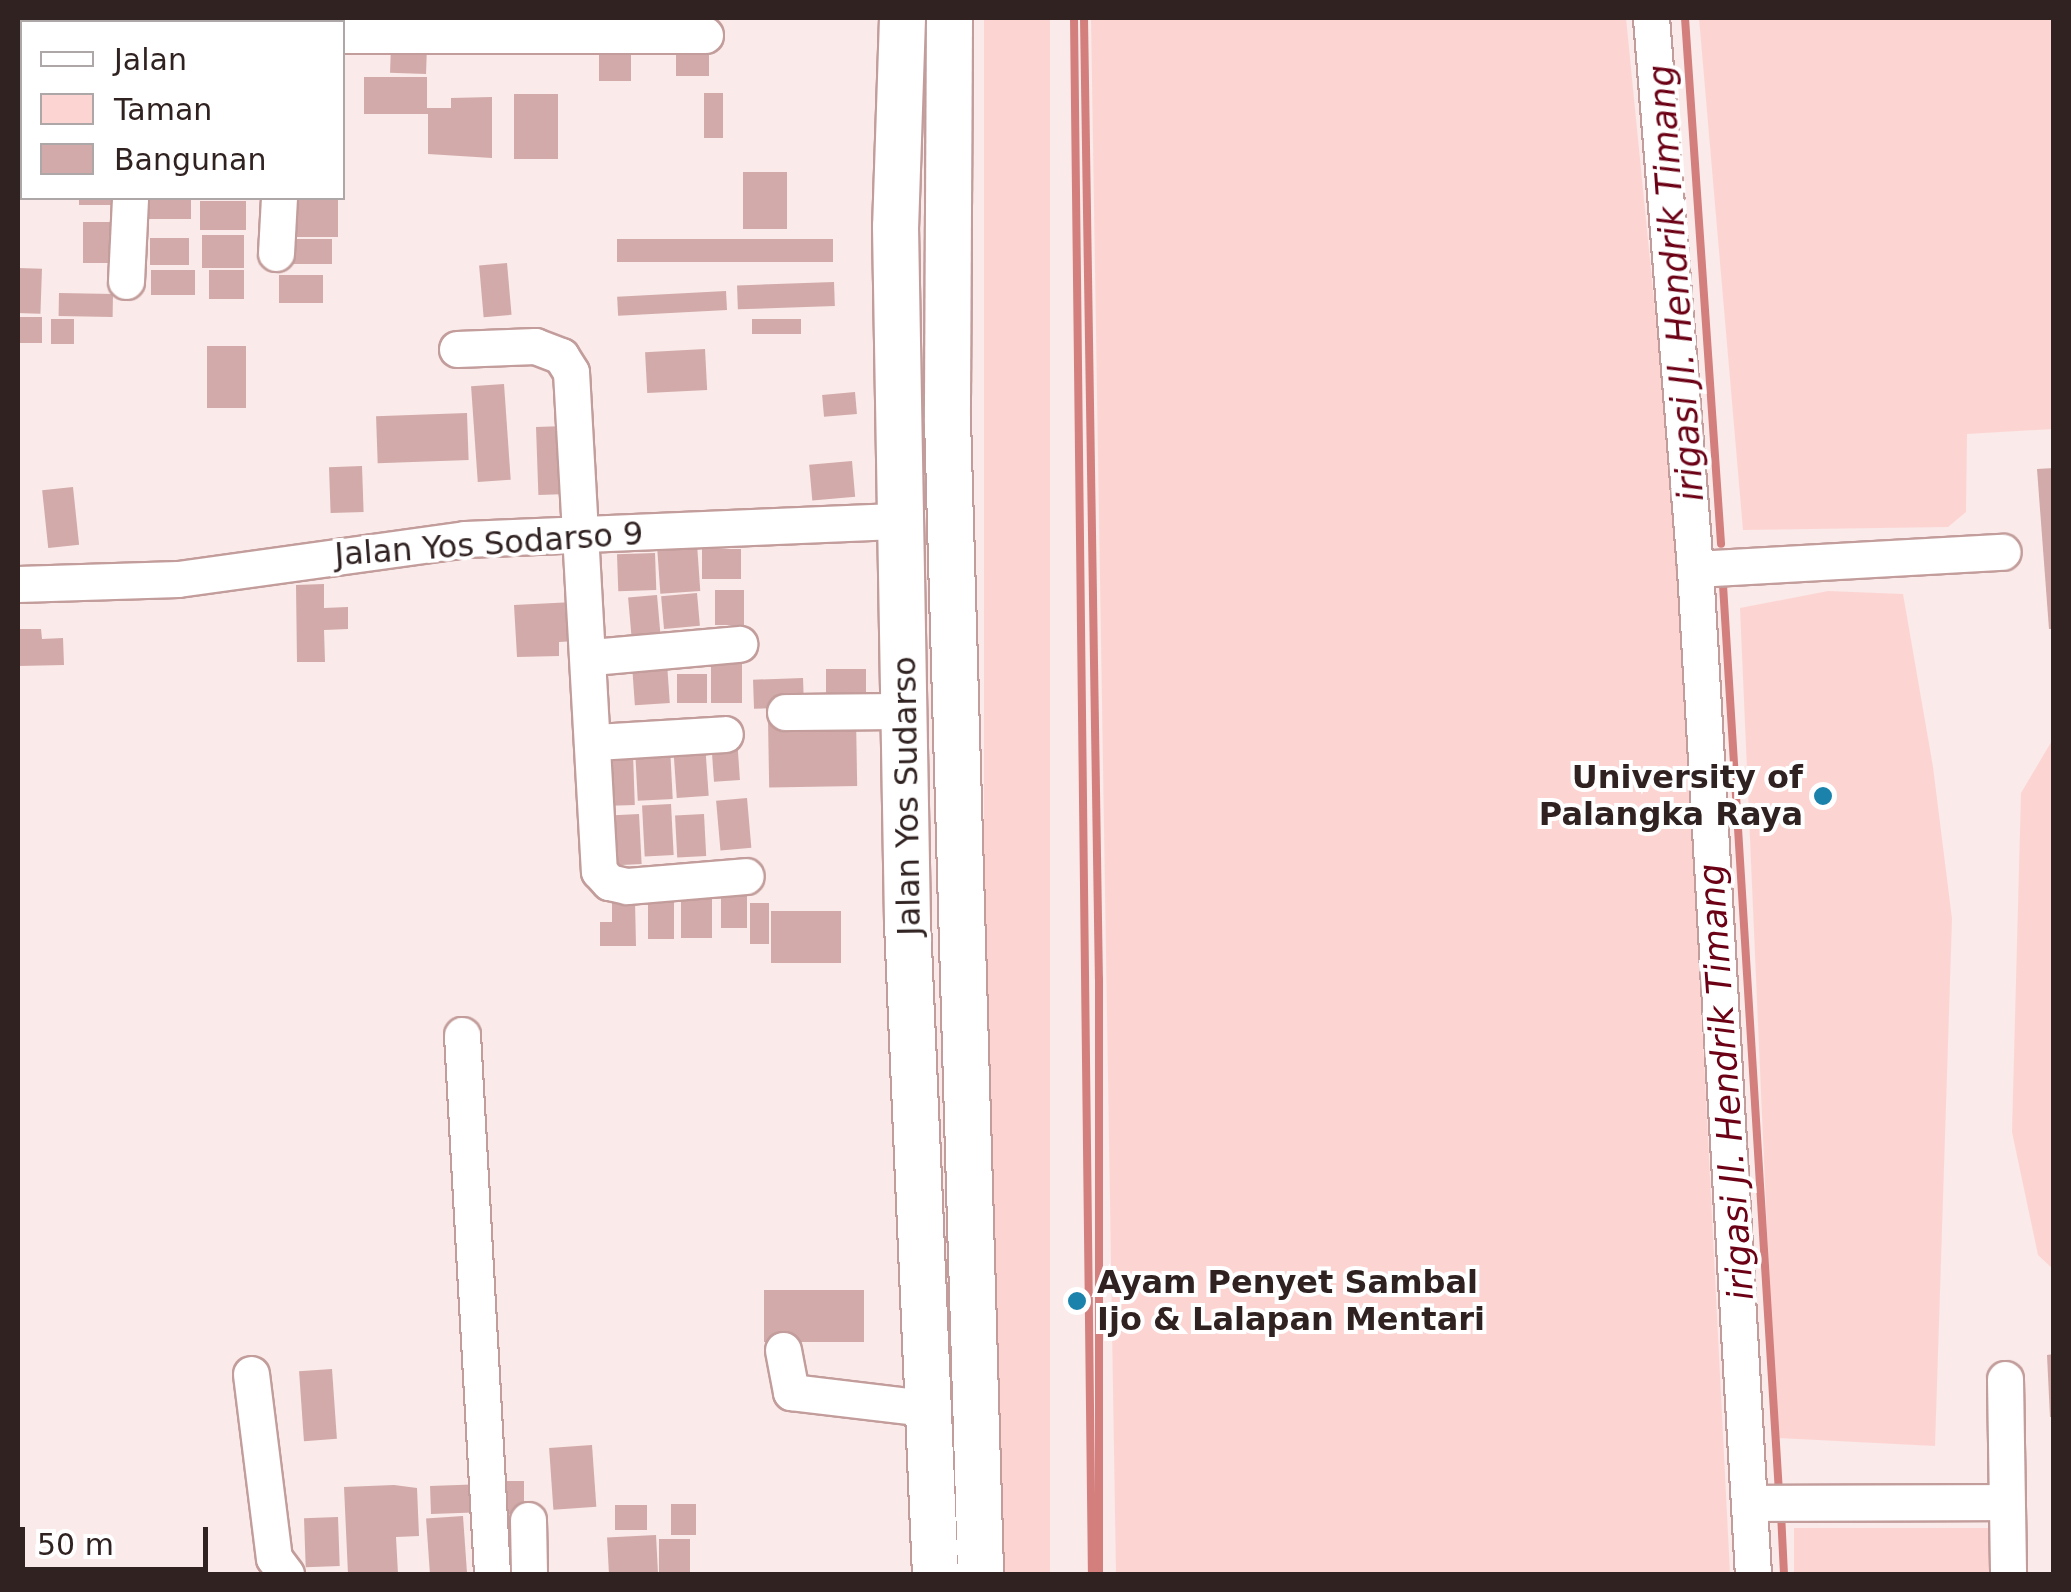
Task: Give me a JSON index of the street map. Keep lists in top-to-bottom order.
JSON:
{
  "streets": {
    "main road": ["Jalan Yos Sudarso"],
    "street": ["Jalan Yos Sodarso 9"]
  },
  "crossings": [
    ["Jalan Yos Sodarso 9", "Jalan Yos Sudarso"]
  ],
  "water": ["irigasi Jl. Hendrik Timang"],
  "places": ["University of Palangka Raya", "Ayam Penyet Sambal Ijo & Lalapan Mentari"],
  "legend": ["Jalan", "Taman", "Bangunan"],
  "scale_bar": "50 m"
}
